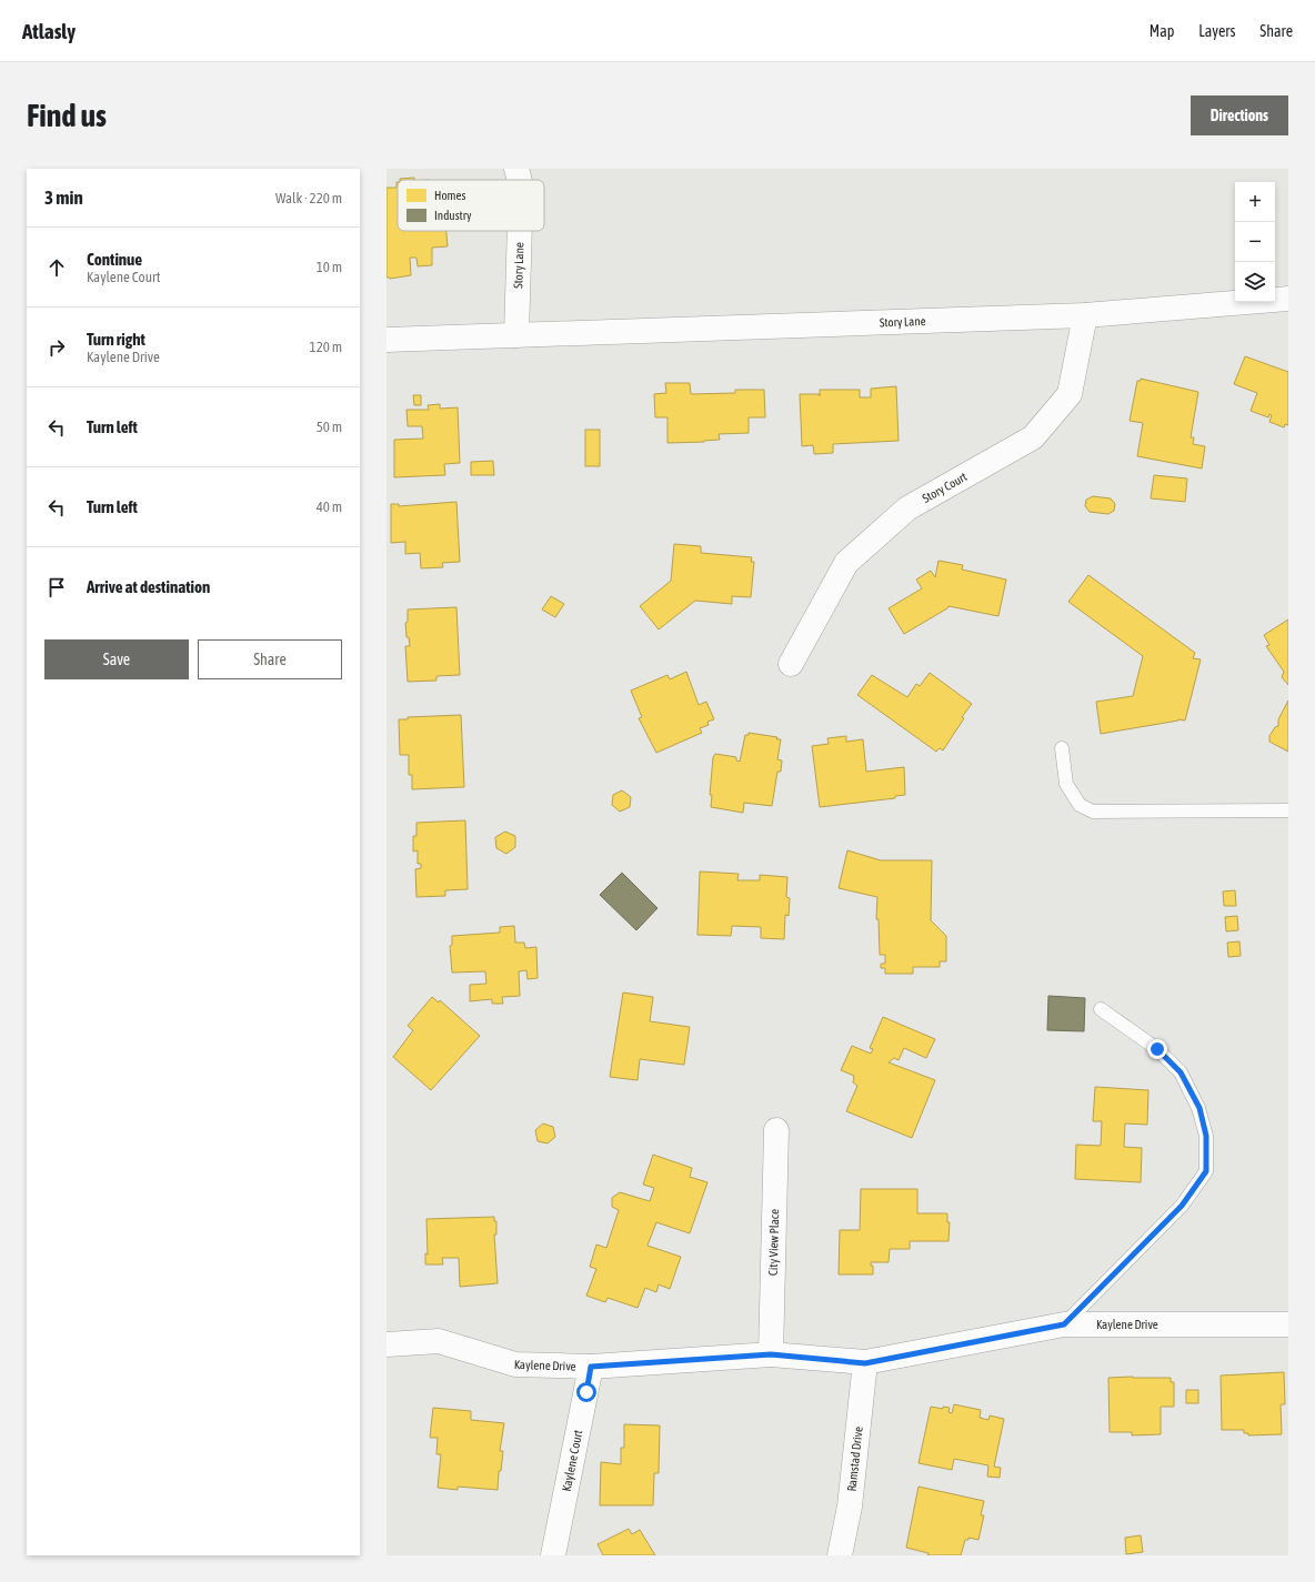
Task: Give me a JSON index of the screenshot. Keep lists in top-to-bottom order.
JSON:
{
  "streets": {
    "street": [
      "Story Lane",
      "Story Court",
      "City View Place",
      "Kaylene Drive",
      "Ramstad Drive",
      "Kaylene Court"
    ]
  },
  "crossings": [
    ["Story Lane", "Story Court"],
    ["City View Place", "Kaylene Drive"],
    ["Kaylene Drive", "Ramstad Drive"],
    ["Kaylene Drive", "Kaylene Court"]
  ],
  "legend": ["Homes", "Industry"],
  "page": {
    "header": "Atlasly",
    "nav": ["Map", "Layers", "Share"],
    "buttons": [
      "Directions",
      ["Save", "Share"]
    ],
    "title": "Find us",
    "heading": ["3 min", "Walk · 220 m"],
    "map_buttons": ["+", "−"],
    "list": [
      ["Continue", "Kaylene Court", "10 m"],
      ["Turn right", "Kaylene Drive", "120 m"],
      ["Turn left", "50 m"],
      ["Turn left", "40 m"],
      "Arrive at destination"
    ]
  }
}
